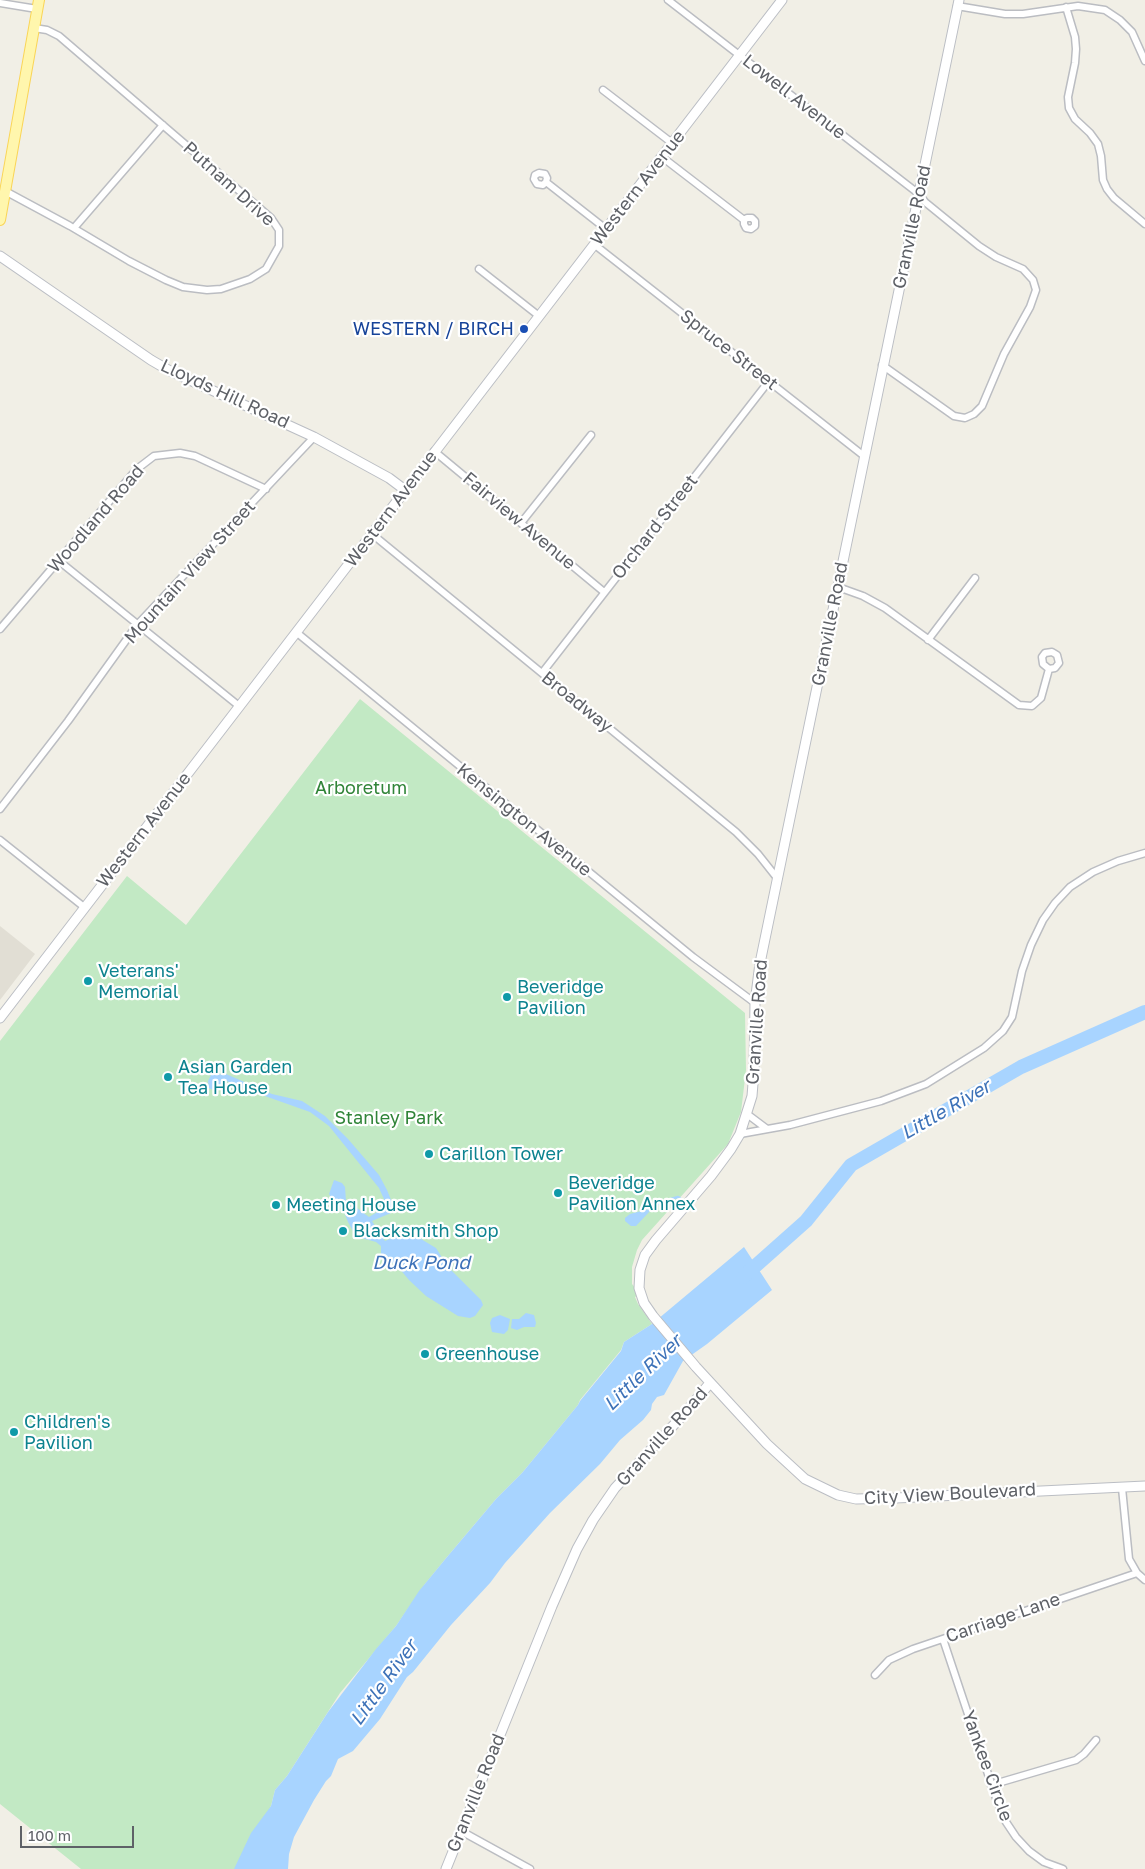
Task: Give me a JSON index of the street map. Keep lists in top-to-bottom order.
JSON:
{
  "streets": {
    "street": [
      "Lowell Avenue",
      "Putnam Drive",
      "Western Avenue",
      "Granville Road",
      "Spruce Street",
      "Lloyds Hill Road",
      "Woodland Road",
      "Fairview Avenue",
      "Orchard Street",
      "Mountain View Street",
      "Broadway",
      "Kensington Avenue",
      "City View Boulevard",
      "Carriage Lane",
      "Yankee Circle"
    ]
  },
  "crossings": [
    ["Lowell Avenue", "Western Avenue"],
    ["Lowell Avenue", "Granville Road"],
    ["Western Avenue", "Spruce Street"],
    ["Western Avenue", "Lloyds Hill Road"],
    ["Western Avenue", "Fairview Avenue"],
    ["Western Avenue", "Broadway"],
    ["Western Avenue", "Kensington Avenue"],
    ["Granville Road", "Spruce Street"],
    ["Granville Road", "Broadway"],
    ["Granville Road", "Kensington Avenue"],
    ["Granville Road", "City View Boulevard"],
    ["Spruce Street", "Orchard Street"],
    ["Lloyds Hill Road", "Mountain View Street"],
    ["Woodland Road", "Mountain View Street"],
    ["Fairview Avenue", "Orchard Street"],
    ["Orchard Street", "Broadway"],
    ["Carriage Lane", "Yankee Circle"]
  ],
  "water": ["Little River", "Duck Pond"],
  "parks": ["Arboretum", "Stanley Park"],
  "places": [
    "WESTERN / BIRCH",
    "Veterans' Memorial",
    "Beveridge Pavilion",
    "Asian Garden Tea House",
    "Carillon Tower",
    "Beveridge Pavilion Annex",
    "Meeting House",
    "Blacksmith Shop",
    "Greenhouse",
    "Children's Pavilion"
  ],
  "scale_bar": "100 m"
}
